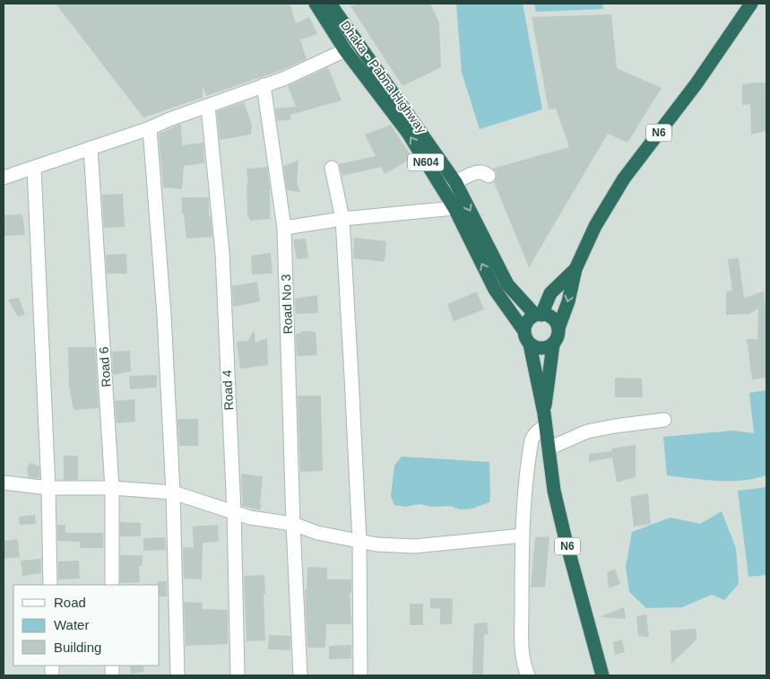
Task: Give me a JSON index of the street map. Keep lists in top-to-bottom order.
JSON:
{
  "streets": {
    "highway": ["Dhaka - Pabna Highway", "N6", "N604"],
    "street": ["Road No 3", "Road 6", "Road 4"]
  },
  "crossings": [
    ["Dhaka - Pabna Highway", "N6"],
    ["Dhaka - Pabna Highway", "N604"],
    ["N6", "N604"]
  ],
  "legend": ["Road", "Water", "Building"]
}
